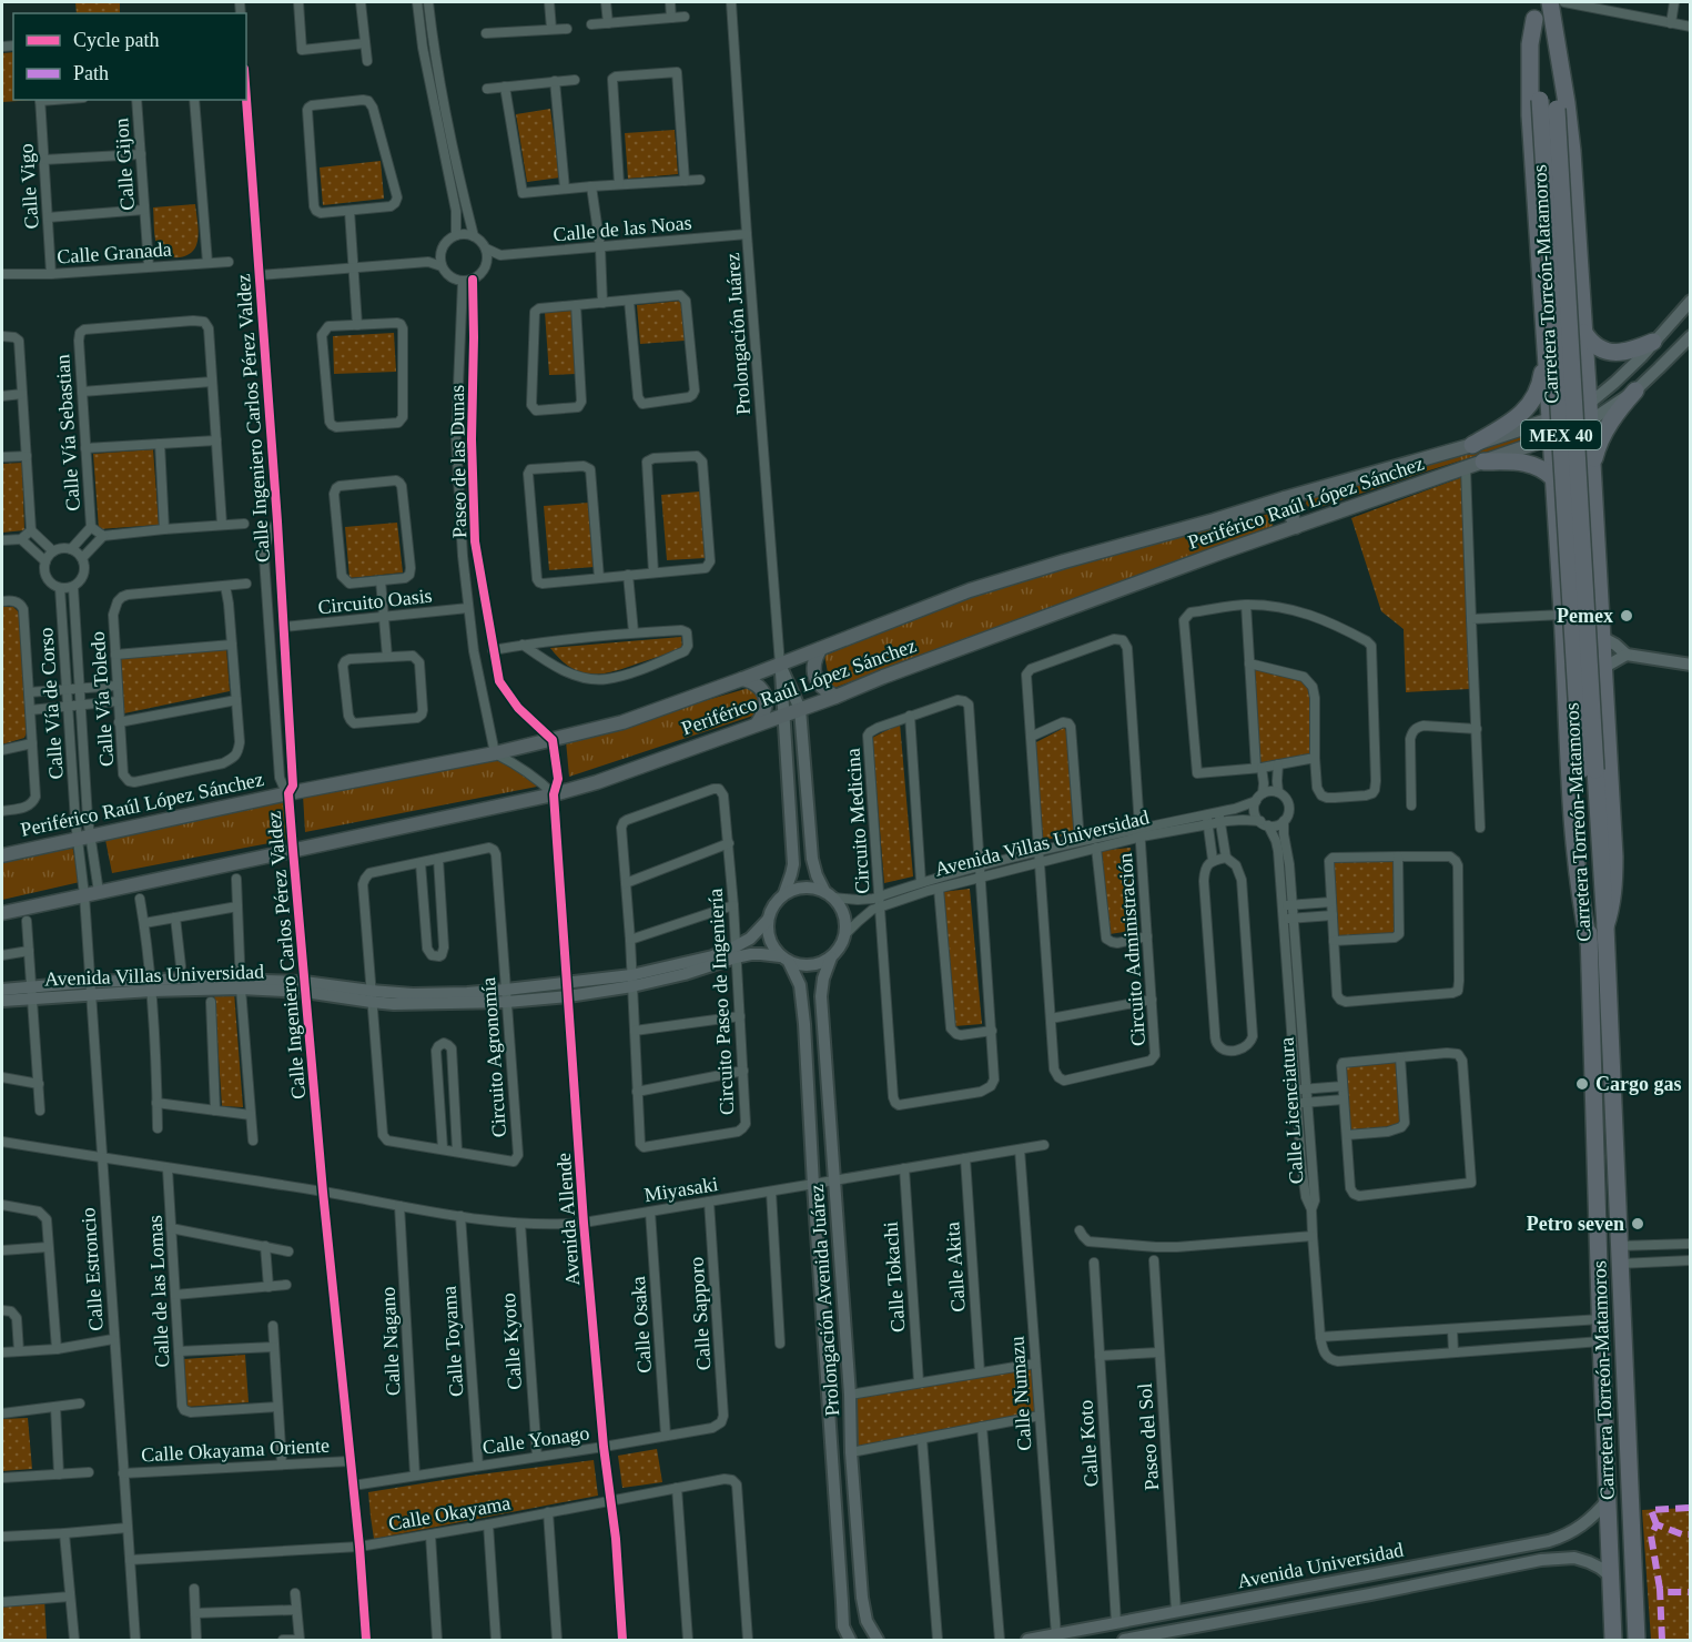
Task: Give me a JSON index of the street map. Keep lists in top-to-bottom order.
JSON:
{
  "streets": {
    "highway": ["Carretera Torreón-Matamoros", "MEX 40"],
    "main road": ["Periférico Raúl López Sánchez"],
    "street": [
      "Calle Gijon",
      "Calle Vigo",
      "Calle de las Noas",
      "Calle Granada",
      "Prolongación Juárez",
      "Calle Ingeniero Carlos Pérez Valdez",
      "Calle Vía Sebastian",
      "Paseo de las Dunas",
      "Circuito Oasis",
      "Calle Vía Toledo",
      "Calle Vía de Corso",
      "Circuito Medicina",
      "Avenida Villas Universidad",
      "Circuito Administración",
      "Circuito Paseo de Ingeniería",
      "Circuito Agronomía",
      "Calle Licenciatura",
      "Miyasaki",
      "Avenida Allende",
      "Calle Akita",
      "Calle Estroncio",
      "Calle Tokachi",
      "Calle de las Lomas",
      "Prolongación Avenida Juárez",
      "Calle Sapporo",
      "Calle Osaka",
      "Calle Nagano",
      "Calle Toyama",
      "Calle Kyoto",
      "Calle Numazu",
      "Paseo del Sol",
      "Calle Yonago",
      "Calle Koto",
      "Calle Okayama Oriente",
      "Calle Okayama",
      "Avenida Universidad"
    ]
  },
  "crossings": [
    ["Calle Gijon", "Calle Granada"],
    ["Calle Vigo", "Calle Granada"],
    ["Calle de las Noas", "Prolongación Juárez"],
    ["Calle de las Noas", "Paseo de las Dunas"],
    ["Carretera Torreón-Matamoros", "MEX 40"],
    ["Prolongación Juárez", "Periférico Raúl López Sánchez"],
    ["Calle Ingeniero Carlos Pérez Valdez", "Periférico Raúl López Sánchez"],
    ["Calle Ingeniero Carlos Pérez Valdez", "Circuito Oasis"],
    ["Calle Ingeniero Carlos Pérez Valdez", "Avenida Villas Universidad"],
    ["Calle Ingeniero Carlos Pérez Valdez", "Miyasaki"],
    ["Calle Ingeniero Carlos Pérez Valdez", "Calle Yonago"],
    ["Calle Ingeniero Carlos Pérez Valdez", "Calle Okayama Oriente"],
    ["Calle Ingeniero Carlos Pérez Valdez", "Calle Okayama"],
    ["MEX 40", "Avenida Universidad"],
    ["Paseo de las Dunas", "Periférico Raúl López Sánchez"],
    ["Paseo de las Dunas", "Circuito Oasis"],
    ["Paseo de las Dunas", "Avenida Allende"],
    ["Periférico Raúl López Sánchez", "Calle Vía de Corso"],
    ["Periférico Raúl López Sánchez", "Avenida Allende"],
    ["Periférico Raúl López Sánchez", "Calle Estroncio"],
    ["Calle Vía de Corso", "Calle Estroncio"],
    ["Circuito Medicina", "Avenida Villas Universidad"],
    ["Avenida Villas Universidad", "Circuito Administración"],
    ["Avenida Villas Universidad", "Circuito Paseo de Ingeniería"],
    ["Avenida Villas Universidad", "Circuito Agronomía"],
    ["Avenida Villas Universidad", "Calle Licenciatura"],
    ["Avenida Villas Universidad", "Avenida Allende"],
    ["Avenida Villas Universidad", "Calle Estroncio"],
    ["Avenida Villas Universidad", "Prolongación Avenida Juárez"],
    ["Miyasaki", "Avenida Allende"],
    ["Miyasaki", "Calle Akita"],
    ["Miyasaki", "Calle Estroncio"],
    ["Miyasaki", "Calle Tokachi"],
    ["Miyasaki", "Calle de las Lomas"],
    ["Miyasaki", "Prolongación Avenida Juárez"],
    ["Miyasaki", "Calle Sapporo"],
    ["Miyasaki", "Calle Osaka"],
    ["Miyasaki", "Calle Nagano"],
    ["Miyasaki", "Calle Toyama"],
    ["Miyasaki", "Calle Kyoto"],
    ["Miyasaki", "Calle Numazu"],
    ["Avenida Allende", "Calle Yonago"],
    ["Avenida Allende", "Calle Okayama"],
    ["Calle Estroncio", "Calle Okayama Oriente"],
    ["Calle Estroncio", "Calle Okayama"],
    ["Calle Sapporo", "Calle Yonago"],
    ["Calle Osaka", "Calle Yonago"],
    ["Calle Nagano", "Calle Yonago"],
    ["Calle Toyama", "Calle Yonago"],
    ["Calle Kyoto", "Calle Yonago"],
    ["Calle Numazu", "Avenida Universidad"],
    ["Paseo del Sol", "Avenida Universidad"],
    ["Calle Koto", "Avenida Universidad"]
  ],
  "places": ["Pemex", "Cargo gas", "Petro seven"],
  "legend": ["Cycle path", "Path"]
}
